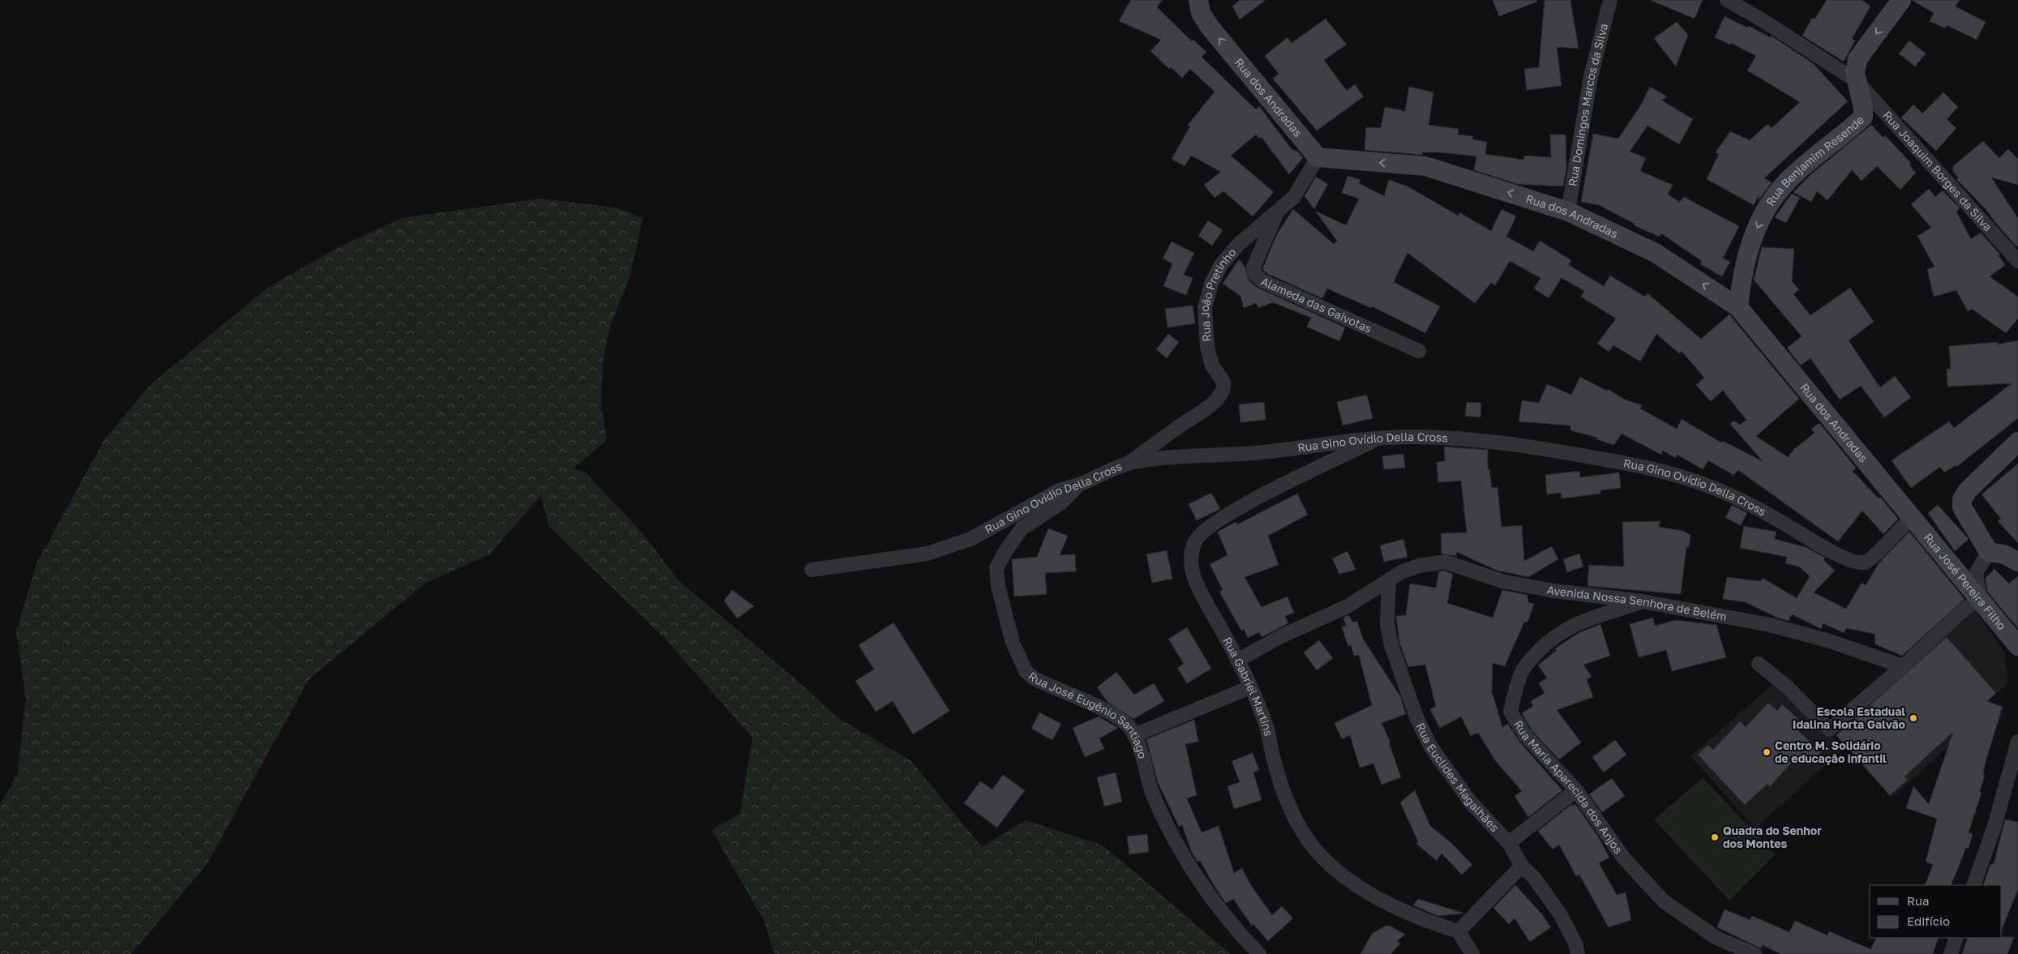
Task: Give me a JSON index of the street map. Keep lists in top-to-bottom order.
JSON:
{
  "streets": {
    "street": [
      "Rua dos Andradas",
      "Rua Domingos Marcos da Silva",
      "Rua Benjamim Resende",
      "Rua Joaquim Borges da Silva",
      "Rua João Pretinho",
      "Alameda das Gaivotas",
      "Rua Gino Ovídio Della Cross",
      "Rua José Pereira Filho",
      "Avenida Nossa Senhora de Belém",
      "Rua Gabriel Martins",
      "Rua José Eugênio Santiago",
      "Rua Euclides Magalhães",
      "Rua Maria Aparecida dos Anjos"
    ]
  },
  "crossings": [
    ["Rua dos Andradas", "Rua Domingos Marcos da Silva"],
    ["Rua dos Andradas", "Rua Benjamim Resende"],
    ["Rua dos Andradas", "Rua João Pretinho"],
    ["Rua dos Andradas", "Rua Gino Ovídio Della Cross"],
    ["Rua dos Andradas", "Rua José Pereira Filho"],
    ["Rua Benjamim Resende", "Rua Joaquim Borges da Silva"],
    ["Rua João Pretinho", "Alameda das Gaivotas"],
    ["Rua João Pretinho", "Rua Gino Ovídio Della Cross"],
    ["Rua Gino Ovídio Della Cross", "Rua José Pereira Filho"],
    ["Rua Gino Ovídio Della Cross", "Rua Gabriel Martins"],
    ["Rua Gino Ovídio Della Cross", "Rua José Eugênio Santiago"],
    ["Avenida Nossa Senhora de Belém", "Rua Gabriel Martins"],
    ["Avenida Nossa Senhora de Belém", "Rua Euclides Magalhães"],
    ["Avenida Nossa Senhora de Belém", "Rua Maria Aparecida dos Anjos"]
  ],
  "one_way": ["Rua dos Andradas", "Rua Benjamim Resende"],
  "places": ["Escola Estadual Idalina Horta Galvão", "Centro M. Solidário de educação infantil", "Quadra do Senhor dos Montes"],
  "legend": ["Rua", "Edifício"]
}
